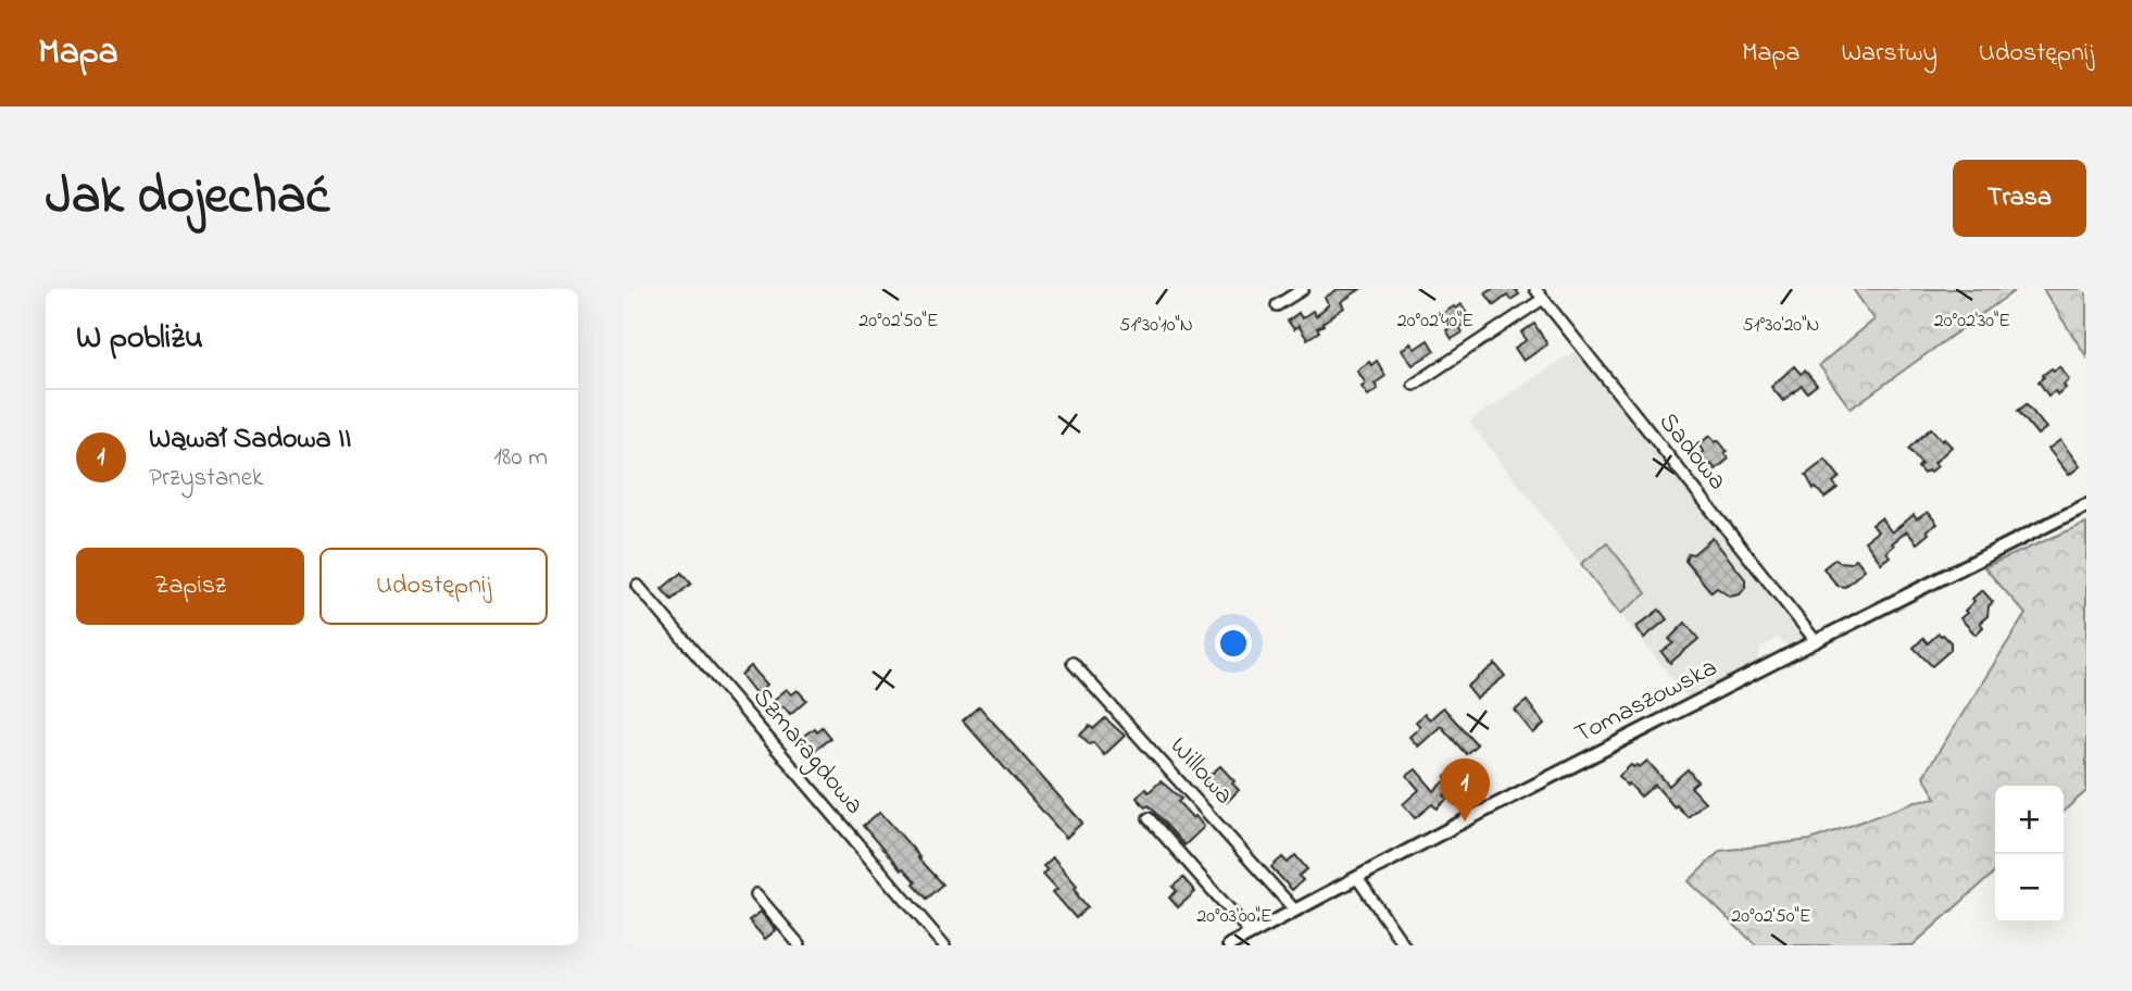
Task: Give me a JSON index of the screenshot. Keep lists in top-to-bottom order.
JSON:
{
  "streets": {
    "street": [
      "Sadowa",
      "Tomaszowska",
      "Szmaragdowa",
      "Willowa"
    ]
  },
  "crossings": [
    ["Sadowa", "Tomaszowska"],
    ["Tomaszowska", "Willowa"]
  ],
  "page": {
    "header": "Mapa",
    "nav": ["Mapa", "Warstwy", "Udostępnij"],
    "title": "Jak dojechać",
    "buttons": [
      "Trasa",
      ["Zapisz", "Udostępnij"]
    ],
    "heading": "W pobliżu",
    "list": [
      {
        "mark": "1",
        "name": "Wąwał Sadowa II",
        "note": "Przystanek",
        "value": "180 m"
      }
    ],
    "pins": "1",
    "map_buttons": ["+", "−"]
  },
  "coordinates": [
    "20°02'50\"E",
    "20°02'40\"E",
    "20°02'30\"E",
    "51°30'10\"N",
    "51°30'20\"N",
    "20°03'00\"E"
  ]
}
